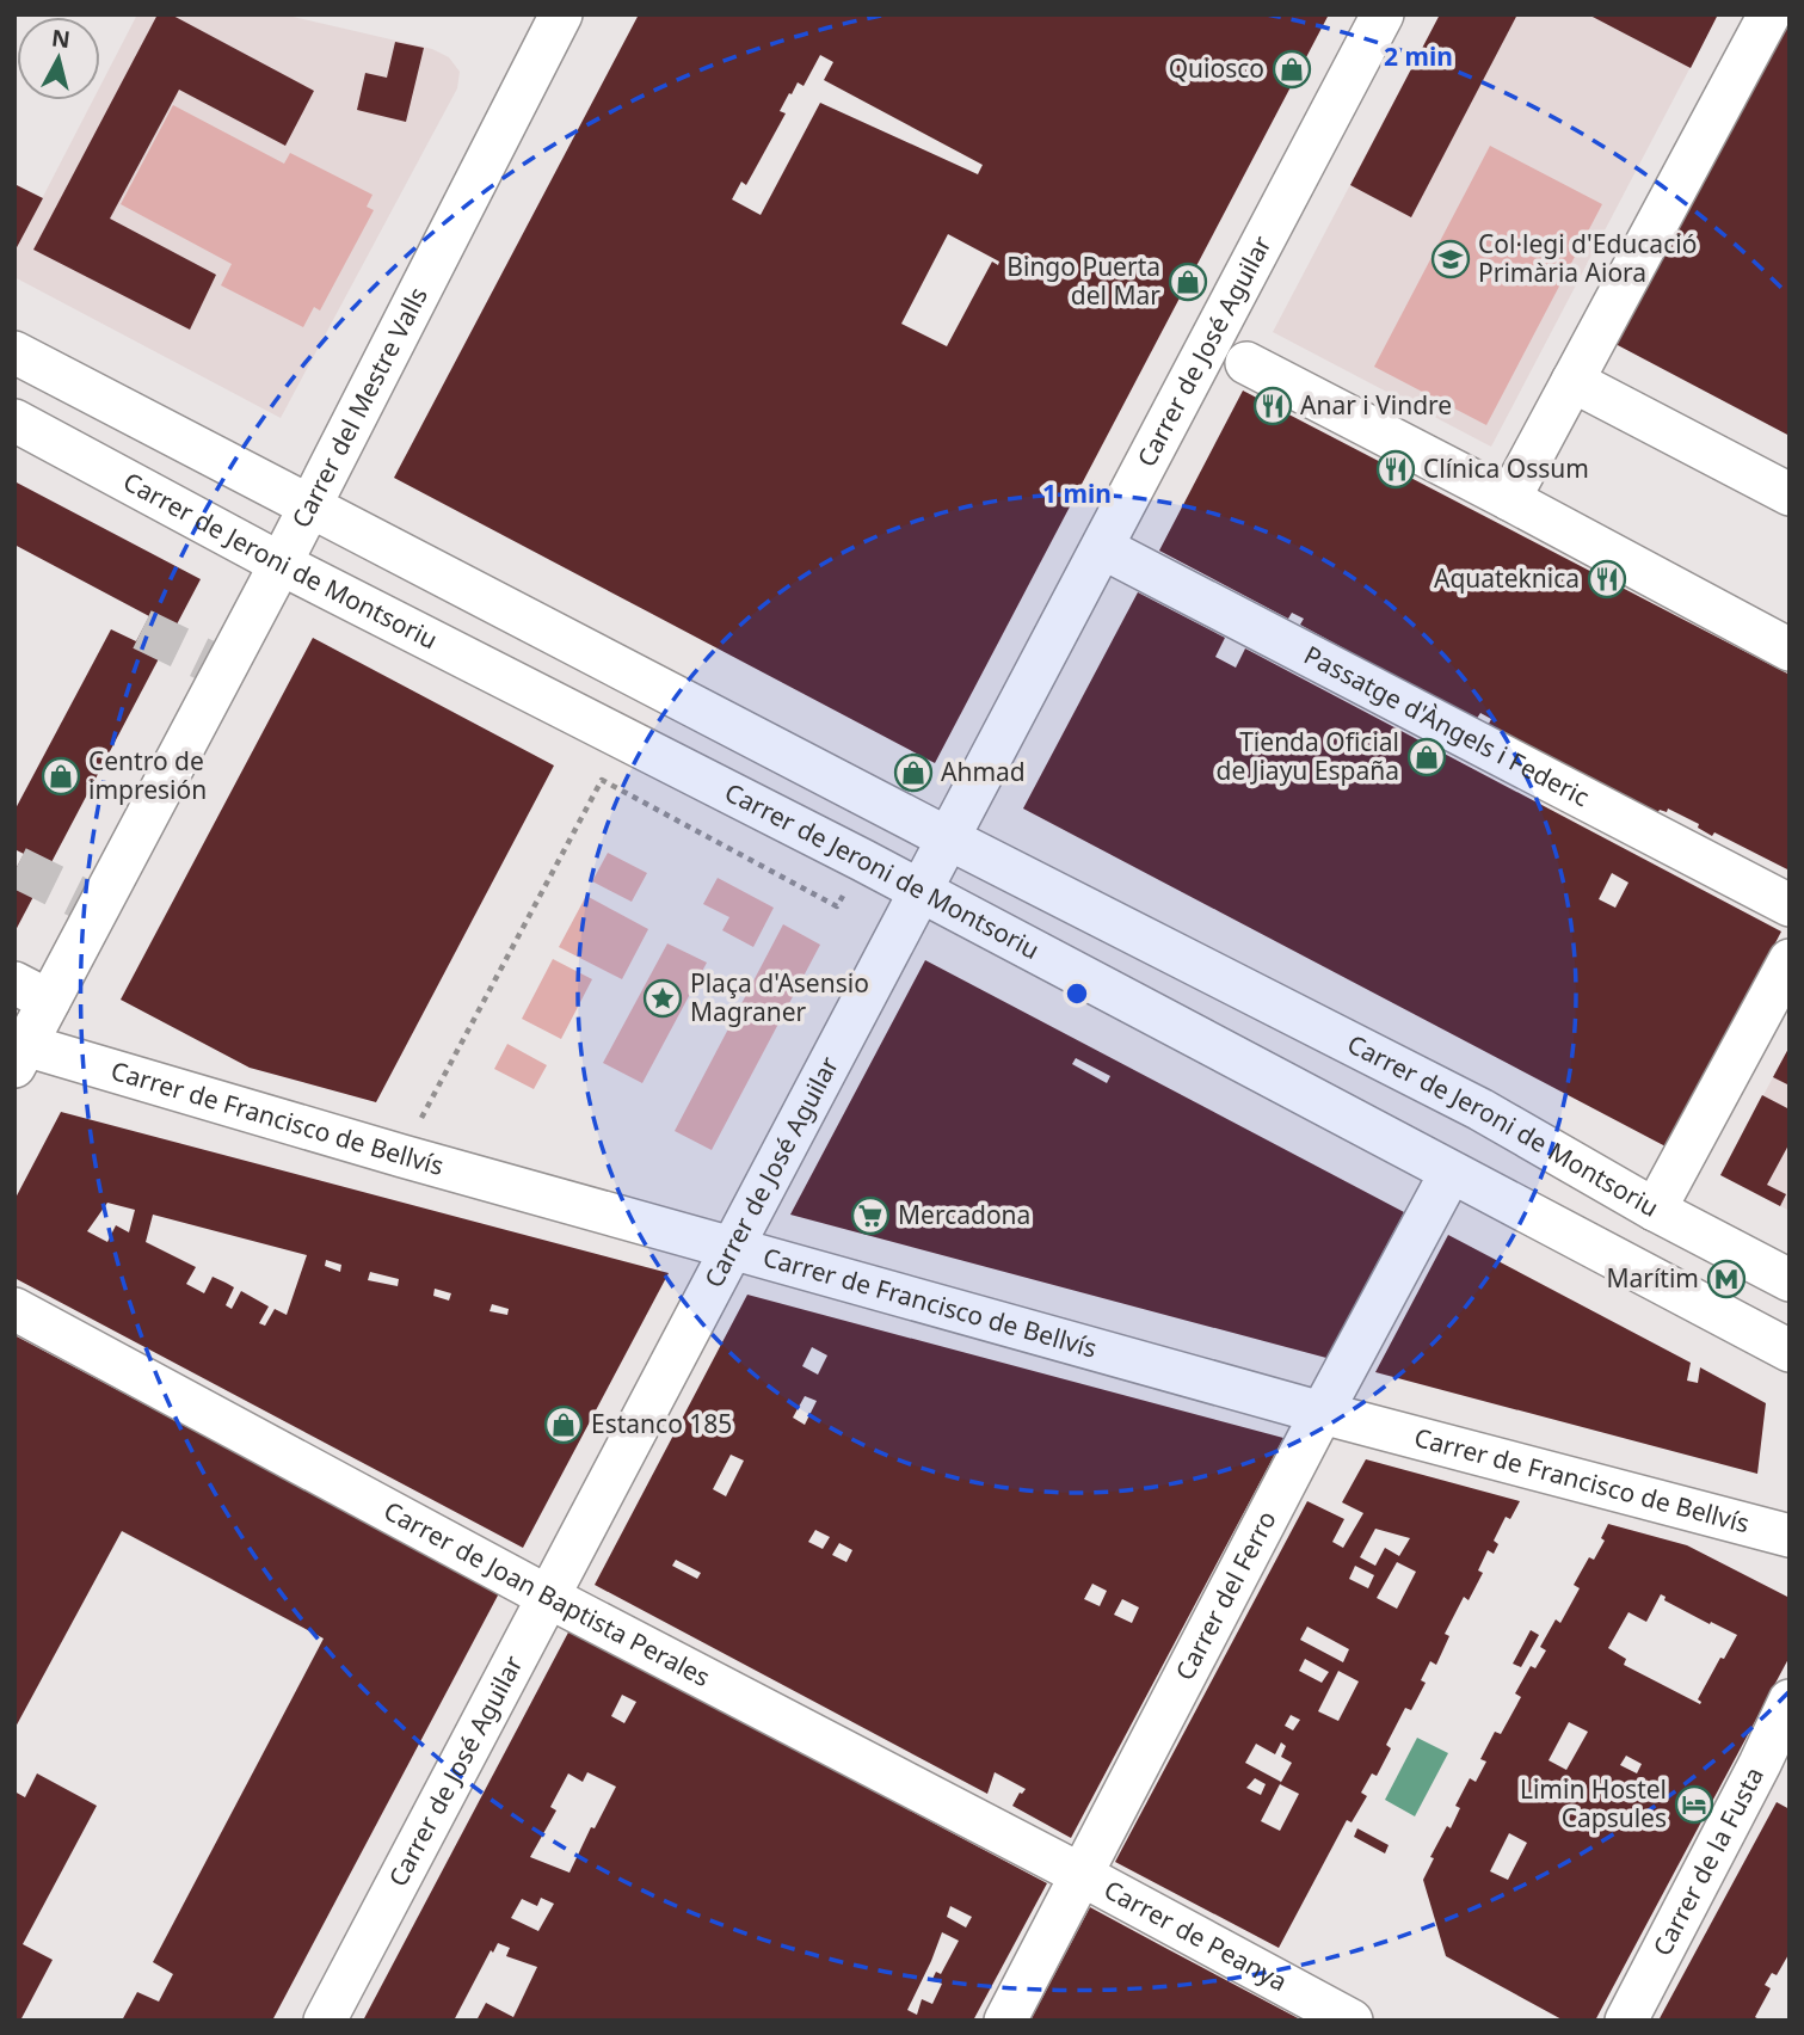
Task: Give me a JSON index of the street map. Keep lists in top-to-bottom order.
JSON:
{
  "streets": {
    "street": [
      "Carrer de José Aguilar",
      "Carrer del Mestre Valls",
      "Carrer de Jeroni de Montsoriu",
      "Passatge d'Àngels i Federic",
      "Carrer de Francisco de Bellvís",
      "Carrer de Joan Baptista Perales",
      "Carrer del Ferro",
      "Carrer de la Fusta",
      "Carrer de Peanya"
    ]
  },
  "crossings": [
    ["Carrer de José Aguilar", "Carrer de Jeroni de Montsoriu"],
    ["Carrer de José Aguilar", "Passatge d'Àngels i Federic"],
    ["Carrer de José Aguilar", "Carrer de Francisco de Bellvís"],
    ["Carrer de José Aguilar", "Carrer de Joan Baptista Perales"],
    ["Carrer del Mestre Valls", "Carrer de Jeroni de Montsoriu"],
    ["Carrer del Mestre Valls", "Carrer de Francisco de Bellvís"],
    ["Carrer de Jeroni de Montsoriu", "Carrer del Ferro"],
    ["Carrer de Francisco de Bellvís", "Carrer del Ferro"],
    ["Carrer de Joan Baptista Perales", "Carrer del Ferro"],
    ["Carrer de Joan Baptista Perales", "Carrer de Peanya"],
    ["Carrer del Ferro", "Carrer de Peanya"]
  ],
  "places": {
    "shop": [
      "Quiosco",
      "Bingo Puerta del Mar",
      "Tienda Oficial de Jiayu España",
      "Ahmad",
      "Centro de impresión",
      "Estanco 185"
    ],
    "school or university": ["Col·legi d'Educació Primària Aiora"],
    "restaurant": ["Anar i Vindre", "Clínica Ossum", "Aquateknica"],
    "place": ["Plaça d'Asensio Magraner"],
    "supermarket": ["Mercadona"],
    "metro station": ["Marítim"],
    "hotel": ["Limin Hostel Capsules"]
  },
  "north": "top",
  "rings": ["2 min", "1 min"]
}
